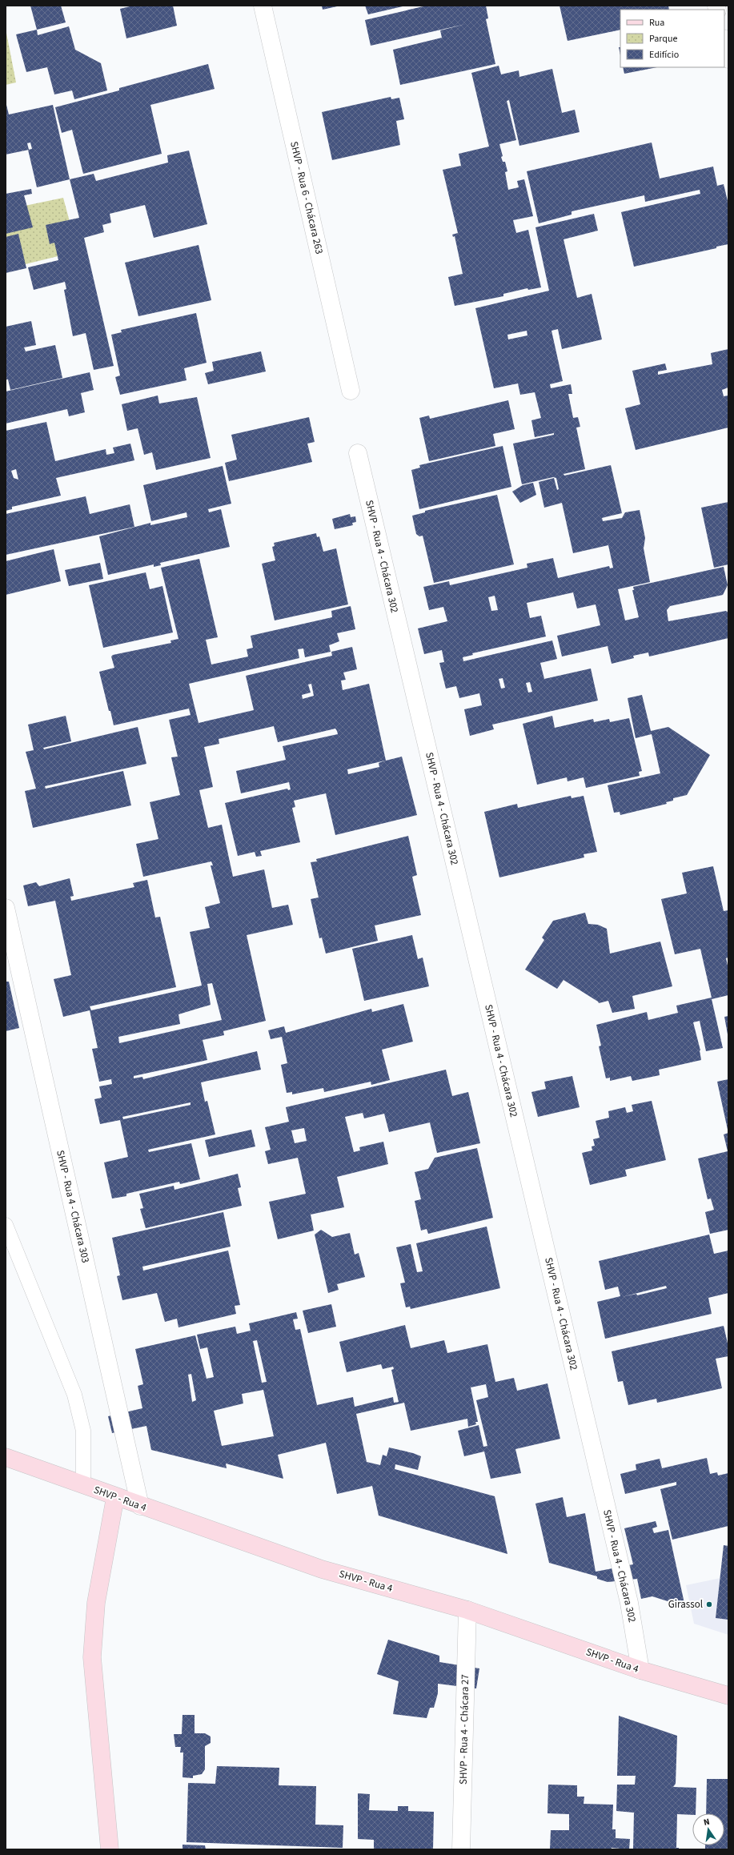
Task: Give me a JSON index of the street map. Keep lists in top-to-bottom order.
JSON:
{
  "streets": {
    "street": [
      "SHVP - Rua 6 - Chácara 263",
      "SHVP - Rua 4 - Chácara 302",
      "SHVP - Rua 4 - Chácara 303",
      "SHVP - Rua 4",
      "SHVP - Rua 4 - Chácara 27"
    ]
  },
  "crossings": [
    ["SHVP - Rua 4 - Chácara 302", "SHVP - Rua 4"],
    ["SHVP - Rua 4 - Chácara 303", "SHVP - Rua 4"],
    ["SHVP - Rua 4", "SHVP - Rua 4 - Chácara 27"]
  ],
  "places": ["Girassol"],
  "legend": ["Rua", "Parque", "Edifício"],
  "north": "top"
}
